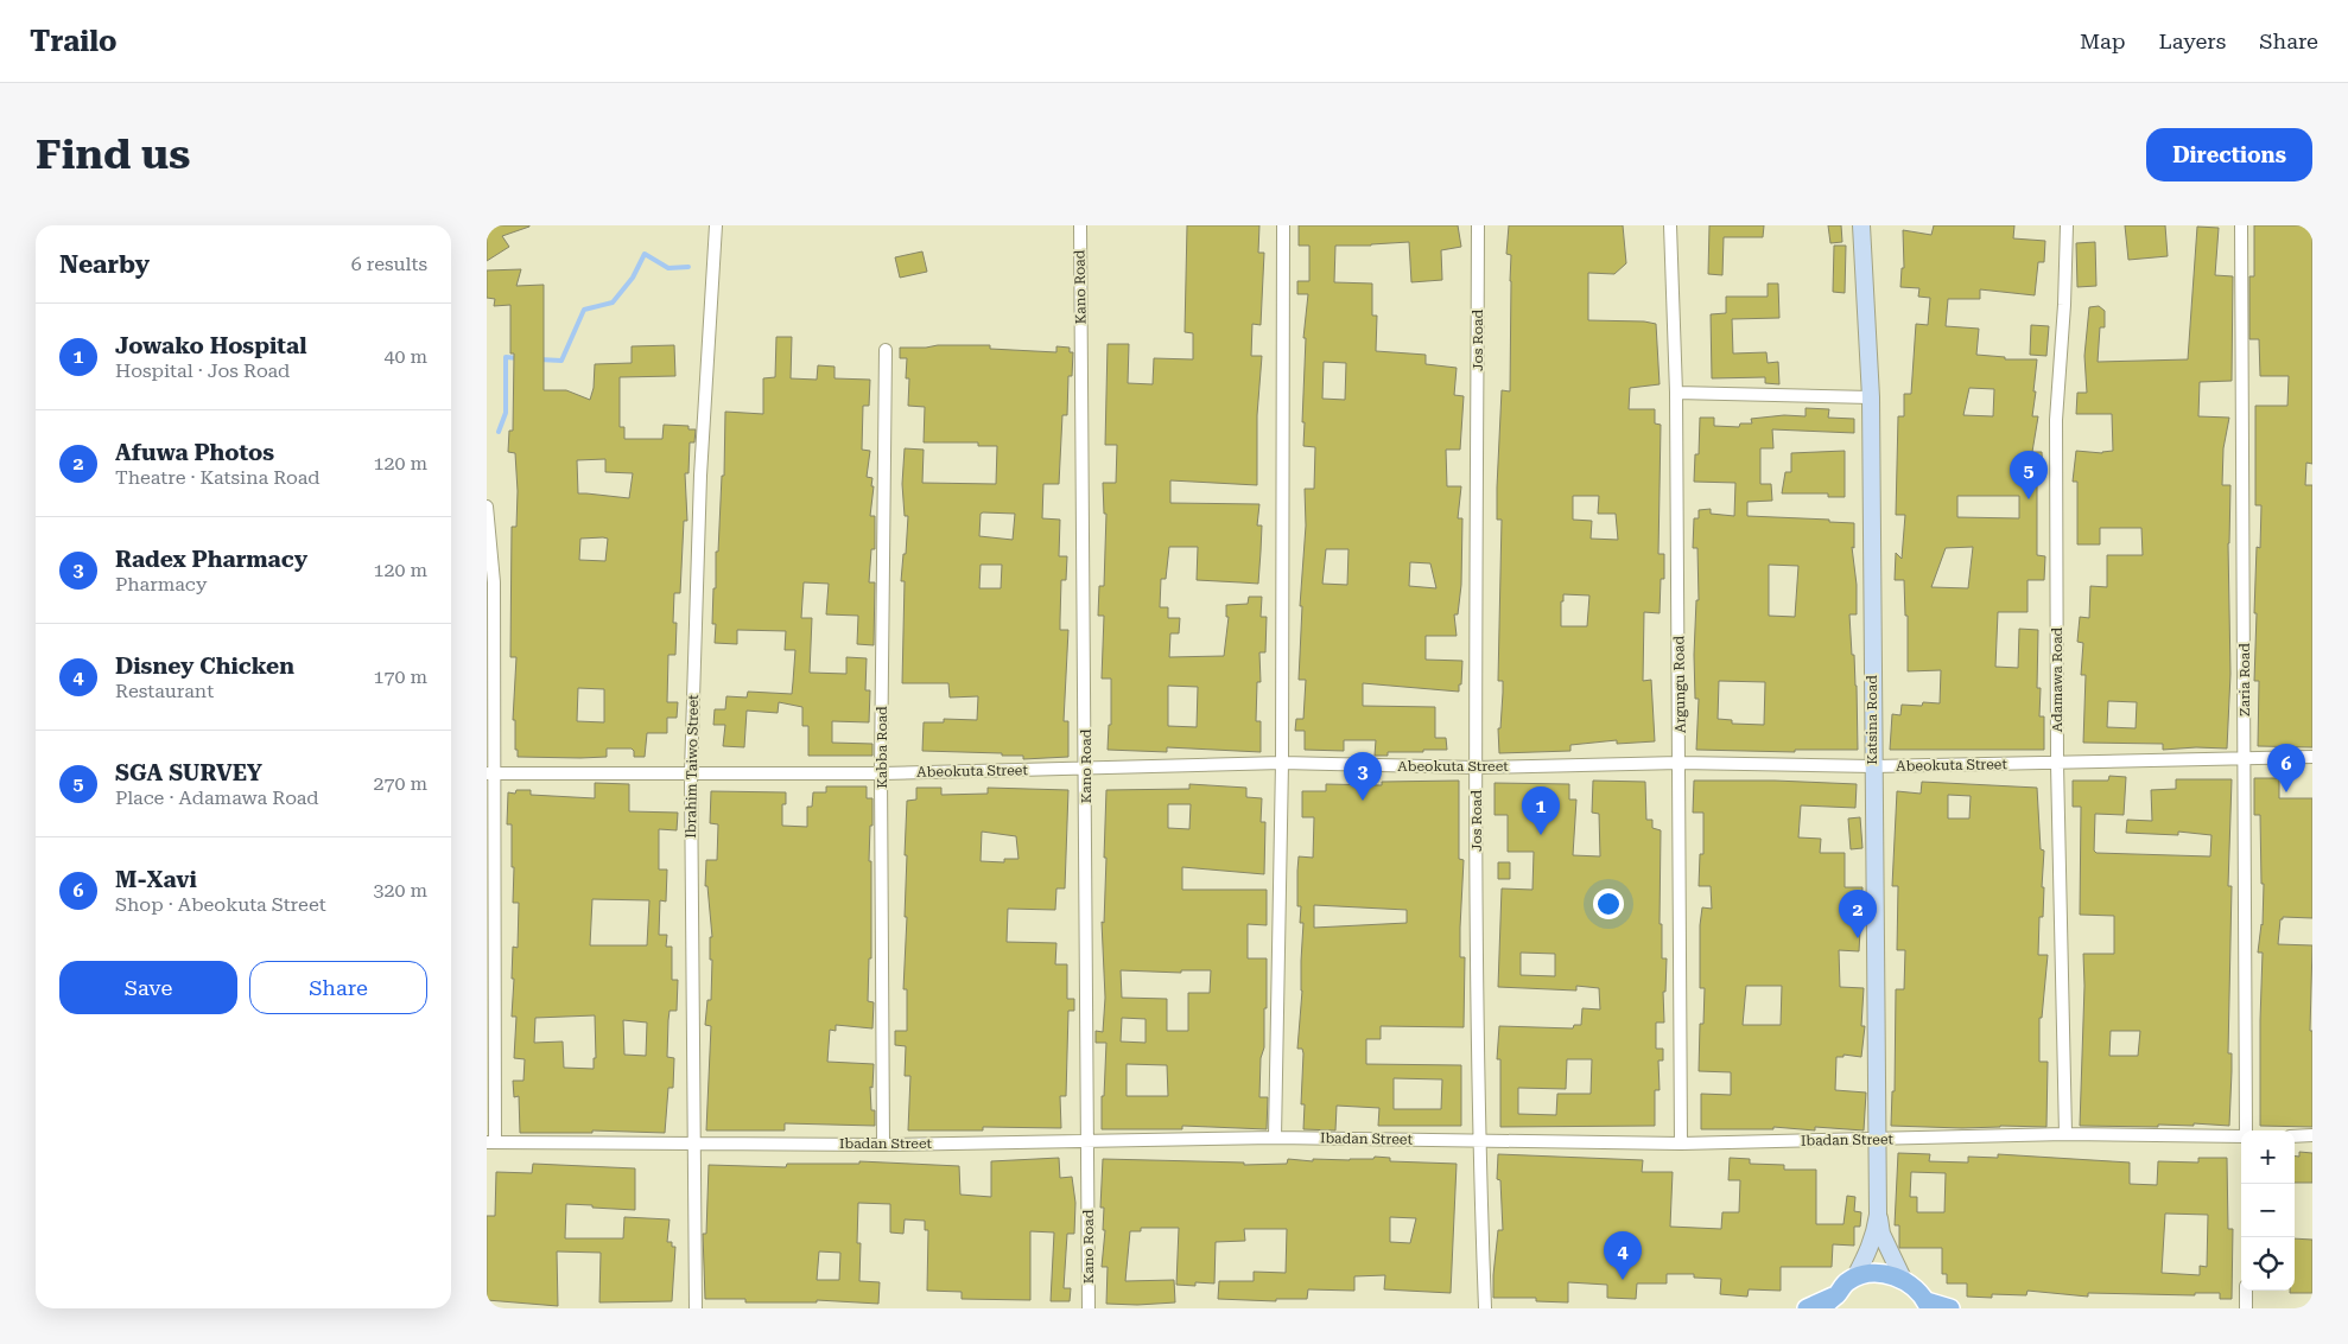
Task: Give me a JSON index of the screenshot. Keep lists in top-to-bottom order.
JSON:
{
  "streets": {
    "street": [
      "Kano Road",
      "Jos Road",
      "Adamawa Road",
      "Zaria Road",
      "Argungu Road",
      "Katsina Road",
      "Kabba Road",
      "Abeokuta Street",
      "Ibrahim Taiwo Street",
      "Ibadan Street"
    ]
  },
  "crossings": [
    ["Kano Road", "Abeokuta Street"],
    ["Kano Road", "Ibadan Street"],
    ["Jos Road", "Abeokuta Street"],
    ["Jos Road", "Ibadan Street"],
    ["Adamawa Road", "Abeokuta Street"],
    ["Adamawa Road", "Ibadan Street"],
    ["Zaria Road", "Abeokuta Street"],
    ["Argungu Road", "Abeokuta Street"],
    ["Argungu Road", "Ibadan Street"],
    ["Katsina Road", "Abeokuta Street"],
    ["Katsina Road", "Ibadan Street"],
    ["Kabba Road", "Abeokuta Street"],
    ["Kabba Road", "Ibadan Street"],
    ["Abeokuta Street", "Ibrahim Taiwo Street"],
    ["Ibrahim Taiwo Street", "Ibadan Street"]
  ],
  "page": {
    "header": "Trailo",
    "nav": ["Map", "Layers", "Share"],
    "buttons": [
      "Directions",
      ["Save", "Share"]
    ],
    "title": "Find us",
    "heading": ["Nearby", "6 results"],
    "list": [
      {
        "mark": "1",
        "name": "Jowako Hospital",
        "note": "Hospital · Jos Road",
        "value": "40 m"
      },
      {
        "mark": "2",
        "name": "Afuwa Photos",
        "note": "Theatre · Katsina Road",
        "value": "120 m"
      },
      {
        "mark": "3",
        "name": "Radex Pharmacy",
        "note": "Pharmacy",
        "value": "120 m"
      },
      {
        "mark": "4",
        "name": "Disney Chicken",
        "note": "Restaurant",
        "value": "170 m"
      },
      {
        "mark": "5",
        "name": "SGA SURVEY",
        "note": "Place · Adamawa Road",
        "value": "270 m"
      },
      {
        "mark": "6",
        "name": "M-Xavi",
        "note": "Shop · Abeokuta Street",
        "value": "320 m"
      }
    ],
    "pins": [
      "5",
      "6",
      "3",
      "1",
      "2",
      "4"
    ],
    "map_buttons": ["+", "−"]
  }
}
